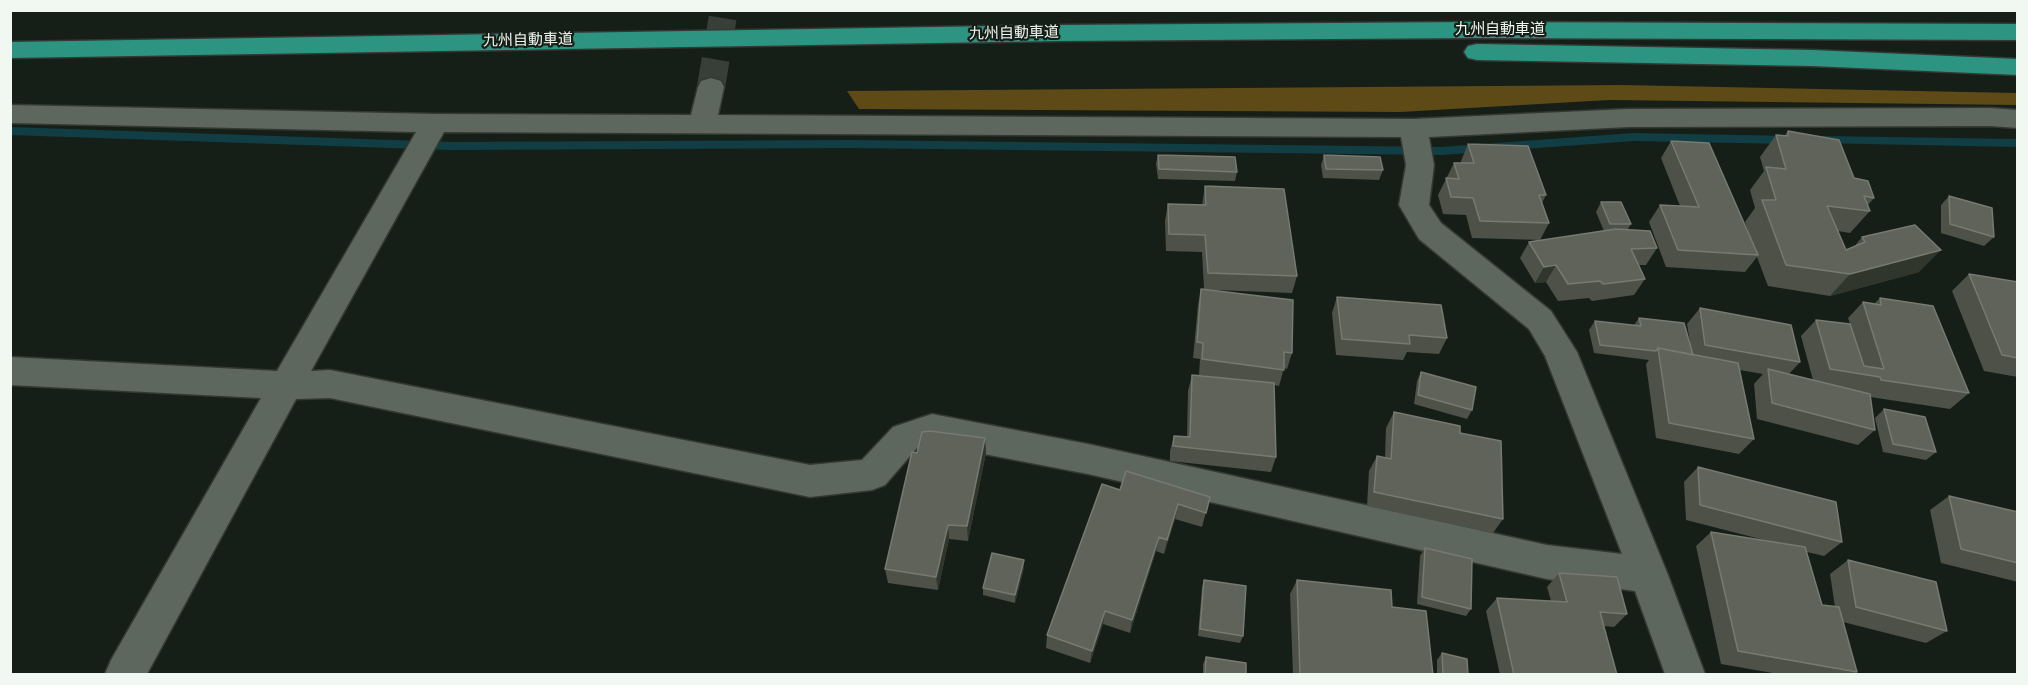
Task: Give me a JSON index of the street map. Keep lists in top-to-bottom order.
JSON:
{
  "streets": {
    "highway": ["九州自動車道"]
  }
}
